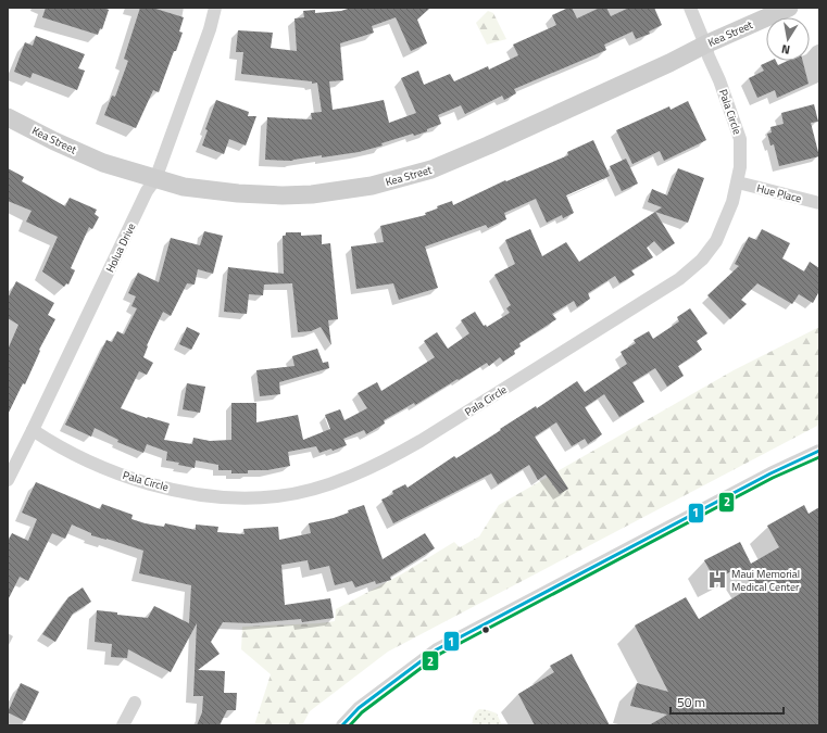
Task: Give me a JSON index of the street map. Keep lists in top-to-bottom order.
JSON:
{
  "streets": {
    "street": [
      "Kea Street",
      "Pala Circle",
      "Hue Place",
      "Holua Drive"
    ]
  },
  "crossings": [
    ["Kea Street", "Pala Circle"],
    ["Kea Street", "Holua Drive"],
    ["Pala Circle", "Hue Place"],
    ["Pala Circle", "Holua Drive"]
  ],
  "places": {
    "hospital": ["Maui Memorial Medical Center"]
  },
  "lines": ["transit line 1", "transit line 2"],
  "scale_bar": "50 m",
  "north": "bottom"
}
